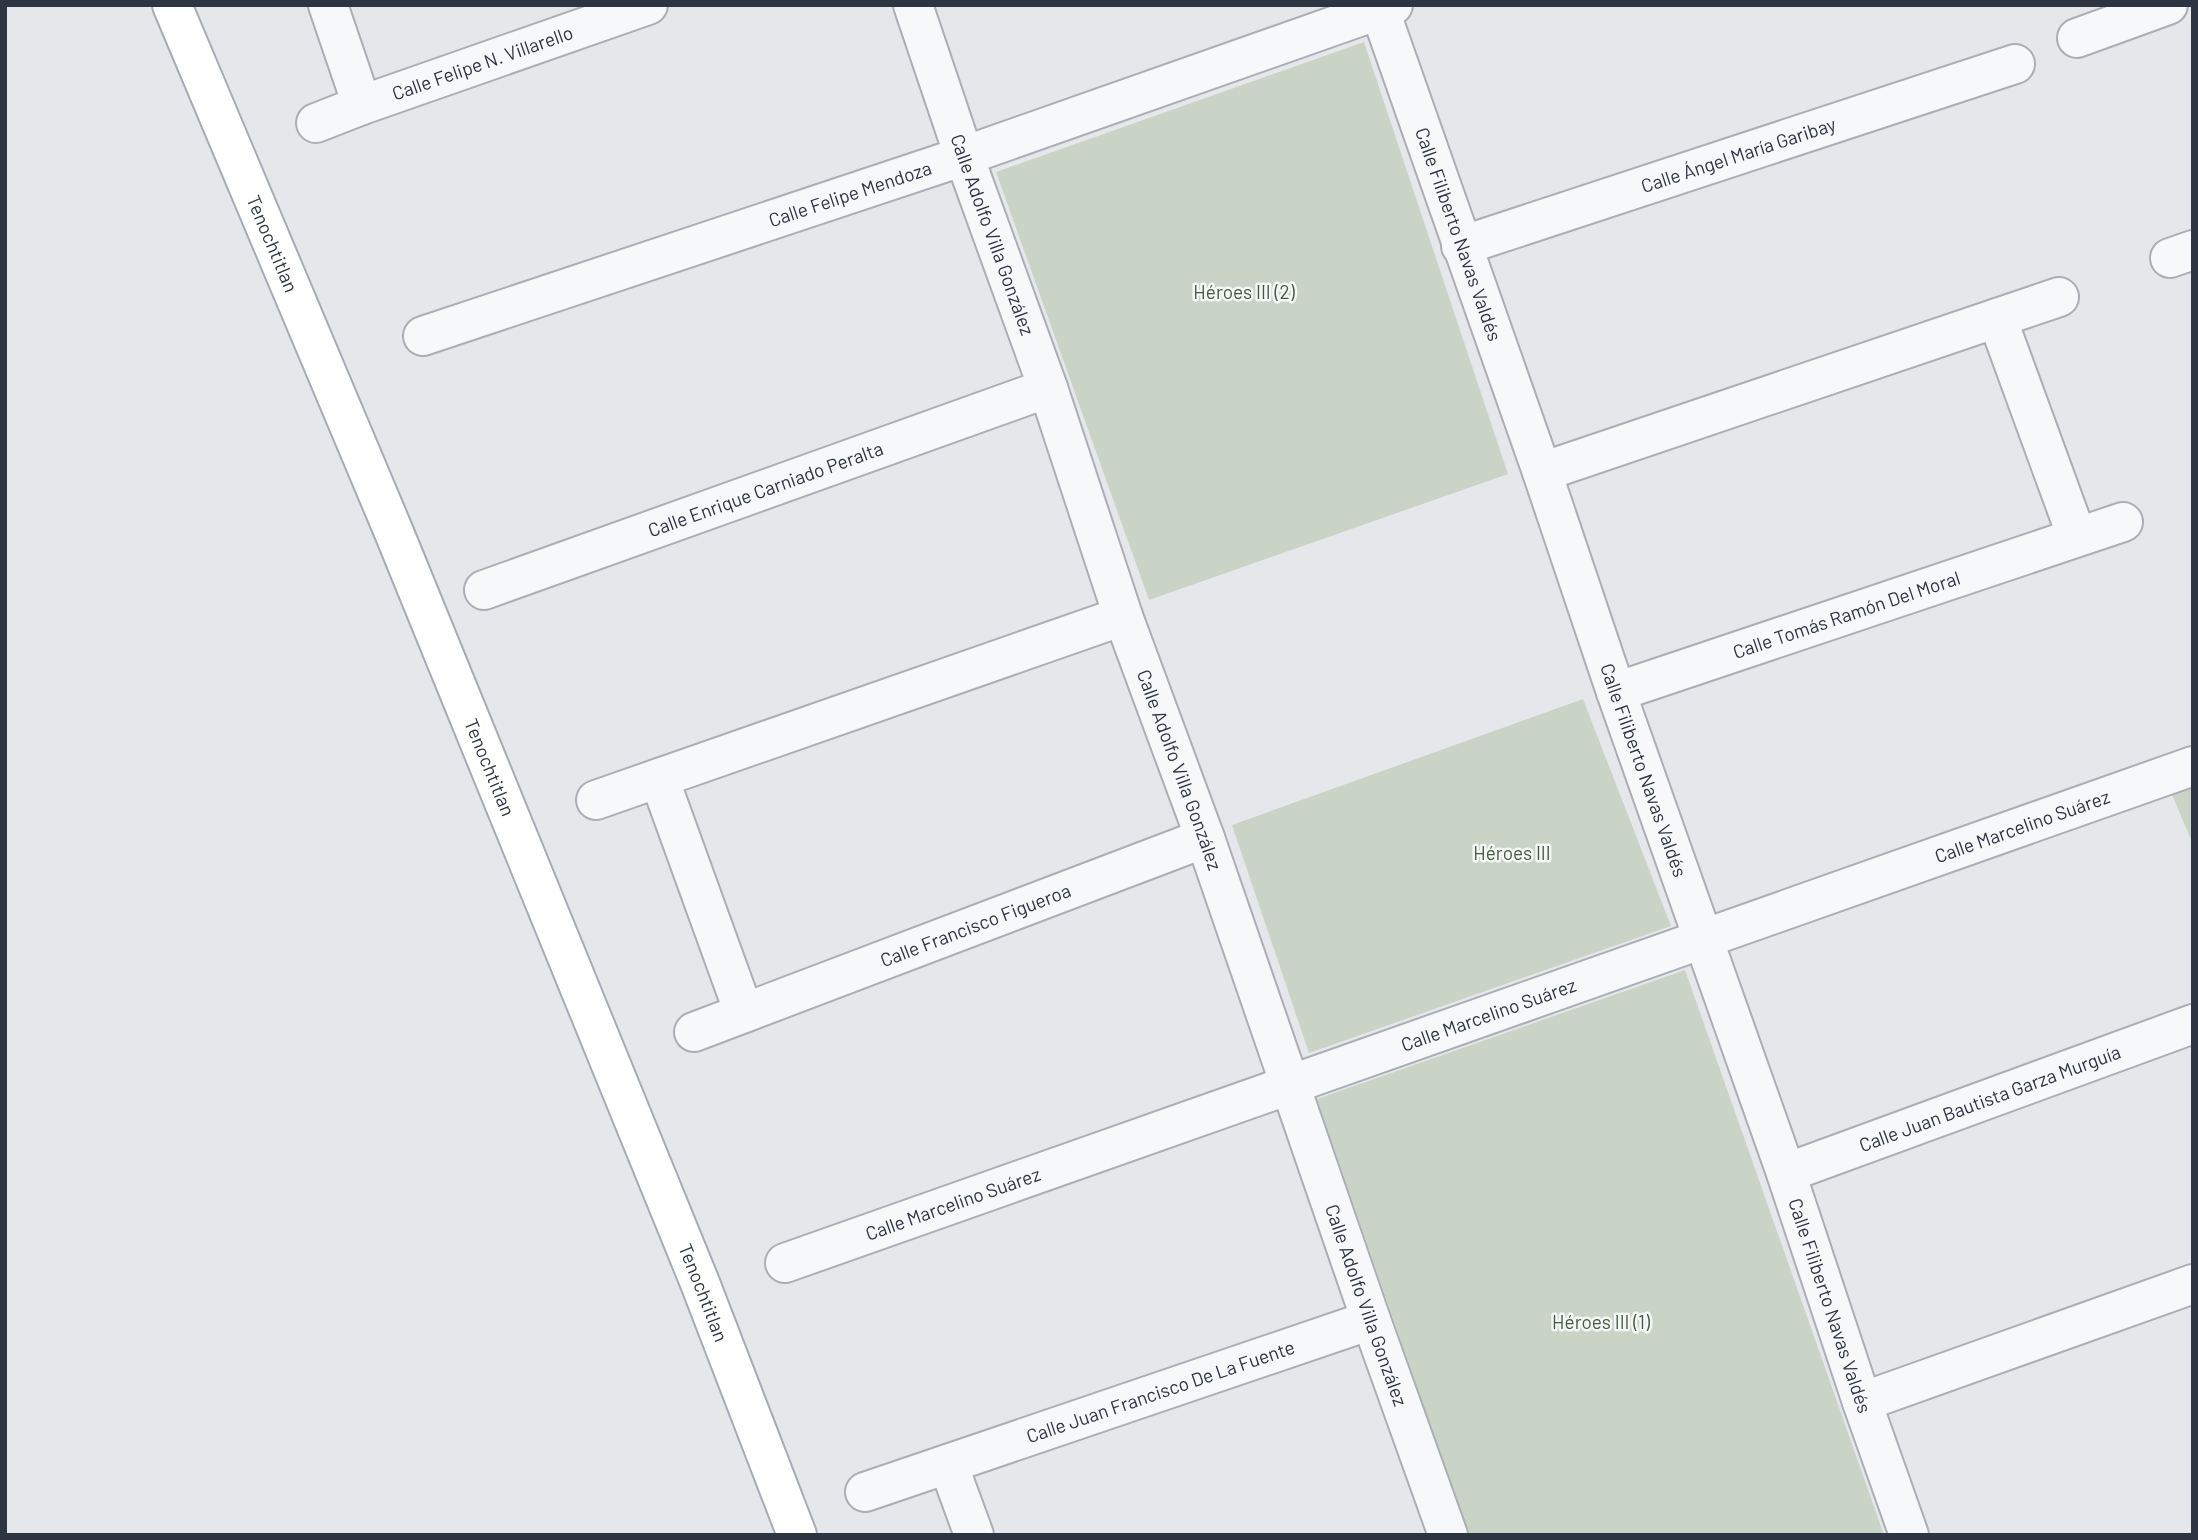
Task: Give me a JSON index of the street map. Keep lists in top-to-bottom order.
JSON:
{
  "streets": {
    "main road": ["Tenochtitlan"],
    "street": [
      "Calle Felipe N. Villarello",
      "Calle Ángel María Garibay",
      "Calle Felipe Mendoza",
      "Calle Filiberto Navas Valdés",
      "Calle Adolfo Villa González",
      "Calle Enrique Carniado Peralta",
      "Calle Tomás Ramón Del Moral",
      "Calle Marcelino Suárez",
      "Calle Francisco Figueroa",
      "Calle Juan Bautista Garza Murguía",
      "Calle Juan Francisco De La Fuente"
    ]
  },
  "crossings": [
    ["Calle Ángel María Garibay", "Calle Filiberto Navas Valdés"],
    ["Calle Felipe Mendoza", "Calle Filiberto Navas Valdés"],
    ["Calle Felipe Mendoza", "Calle Adolfo Villa González"],
    ["Calle Filiberto Navas Valdés", "Calle Tomás Ramón Del Moral"],
    ["Calle Filiberto Navas Valdés", "Calle Marcelino Suárez"],
    ["Calle Filiberto Navas Valdés", "Calle Juan Bautista Garza Murguía"],
    ["Calle Adolfo Villa González", "Calle Enrique Carniado Peralta"],
    ["Calle Adolfo Villa González", "Calle Marcelino Suárez"],
    ["Calle Adolfo Villa González", "Calle Francisco Figueroa"],
    ["Calle Adolfo Villa González", "Calle Juan Francisco De La Fuente"]
  ],
  "parks": ["Héroes III (2)", "Héroes III", "Héroes III (1)"]
}
